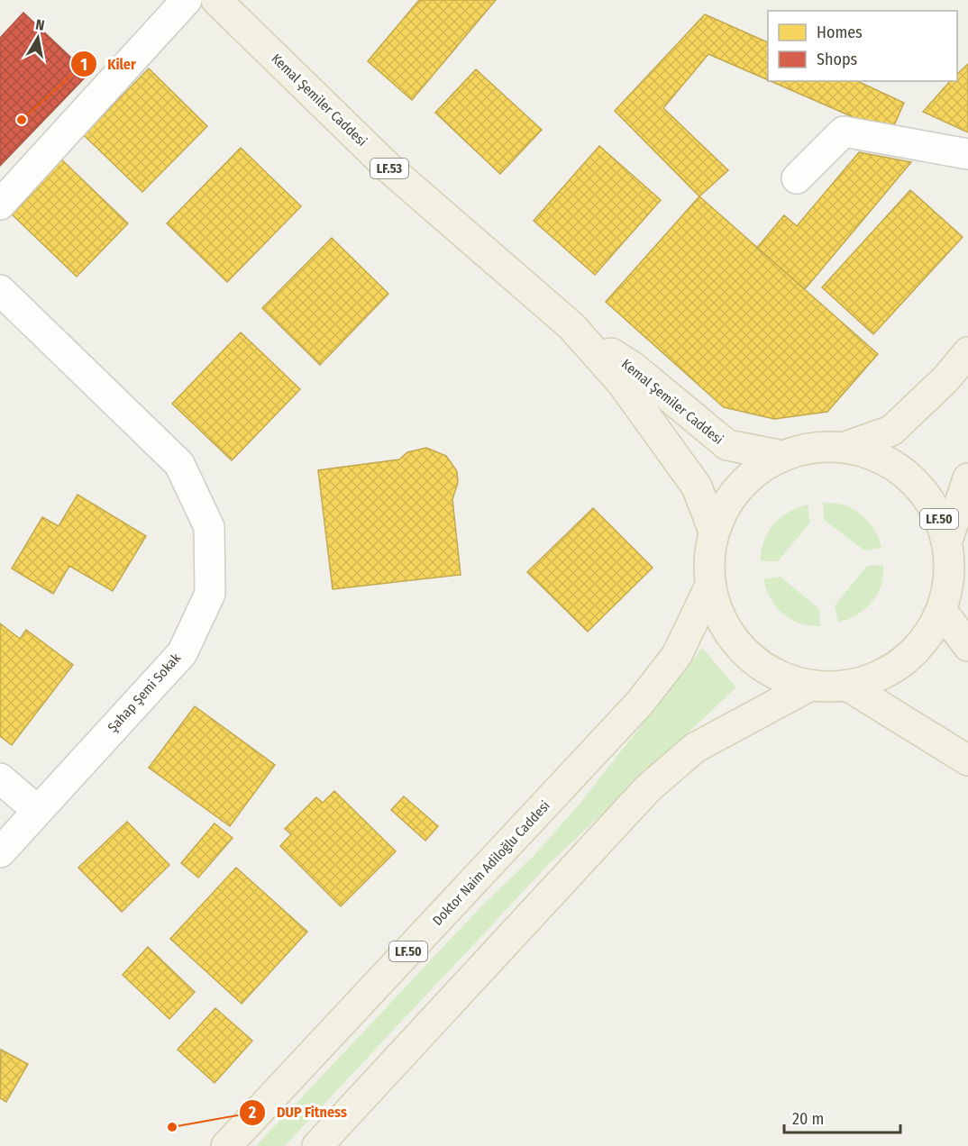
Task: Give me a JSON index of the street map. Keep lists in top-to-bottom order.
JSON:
{
  "streets": {
    "main road": [
      "Kemal Şemiler Caddesi",
      "LF.53",
      "LF.50",
      "Doktor Naim Adiloğlu Caddesi"
    ],
    "street": ["Şahap Şemi Sokak"]
  },
  "crossings": [
    ["Kemal Şemiler Caddesi", "LF.50"],
    ["LF.50", "Doktor Naim Adiloğlu Caddesi"]
  ],
  "places": ["Kiler", "DUP Fitness"],
  "legend": ["Homes", "Shops"],
  "scale_bar": "20 m",
  "north": "top"
}
